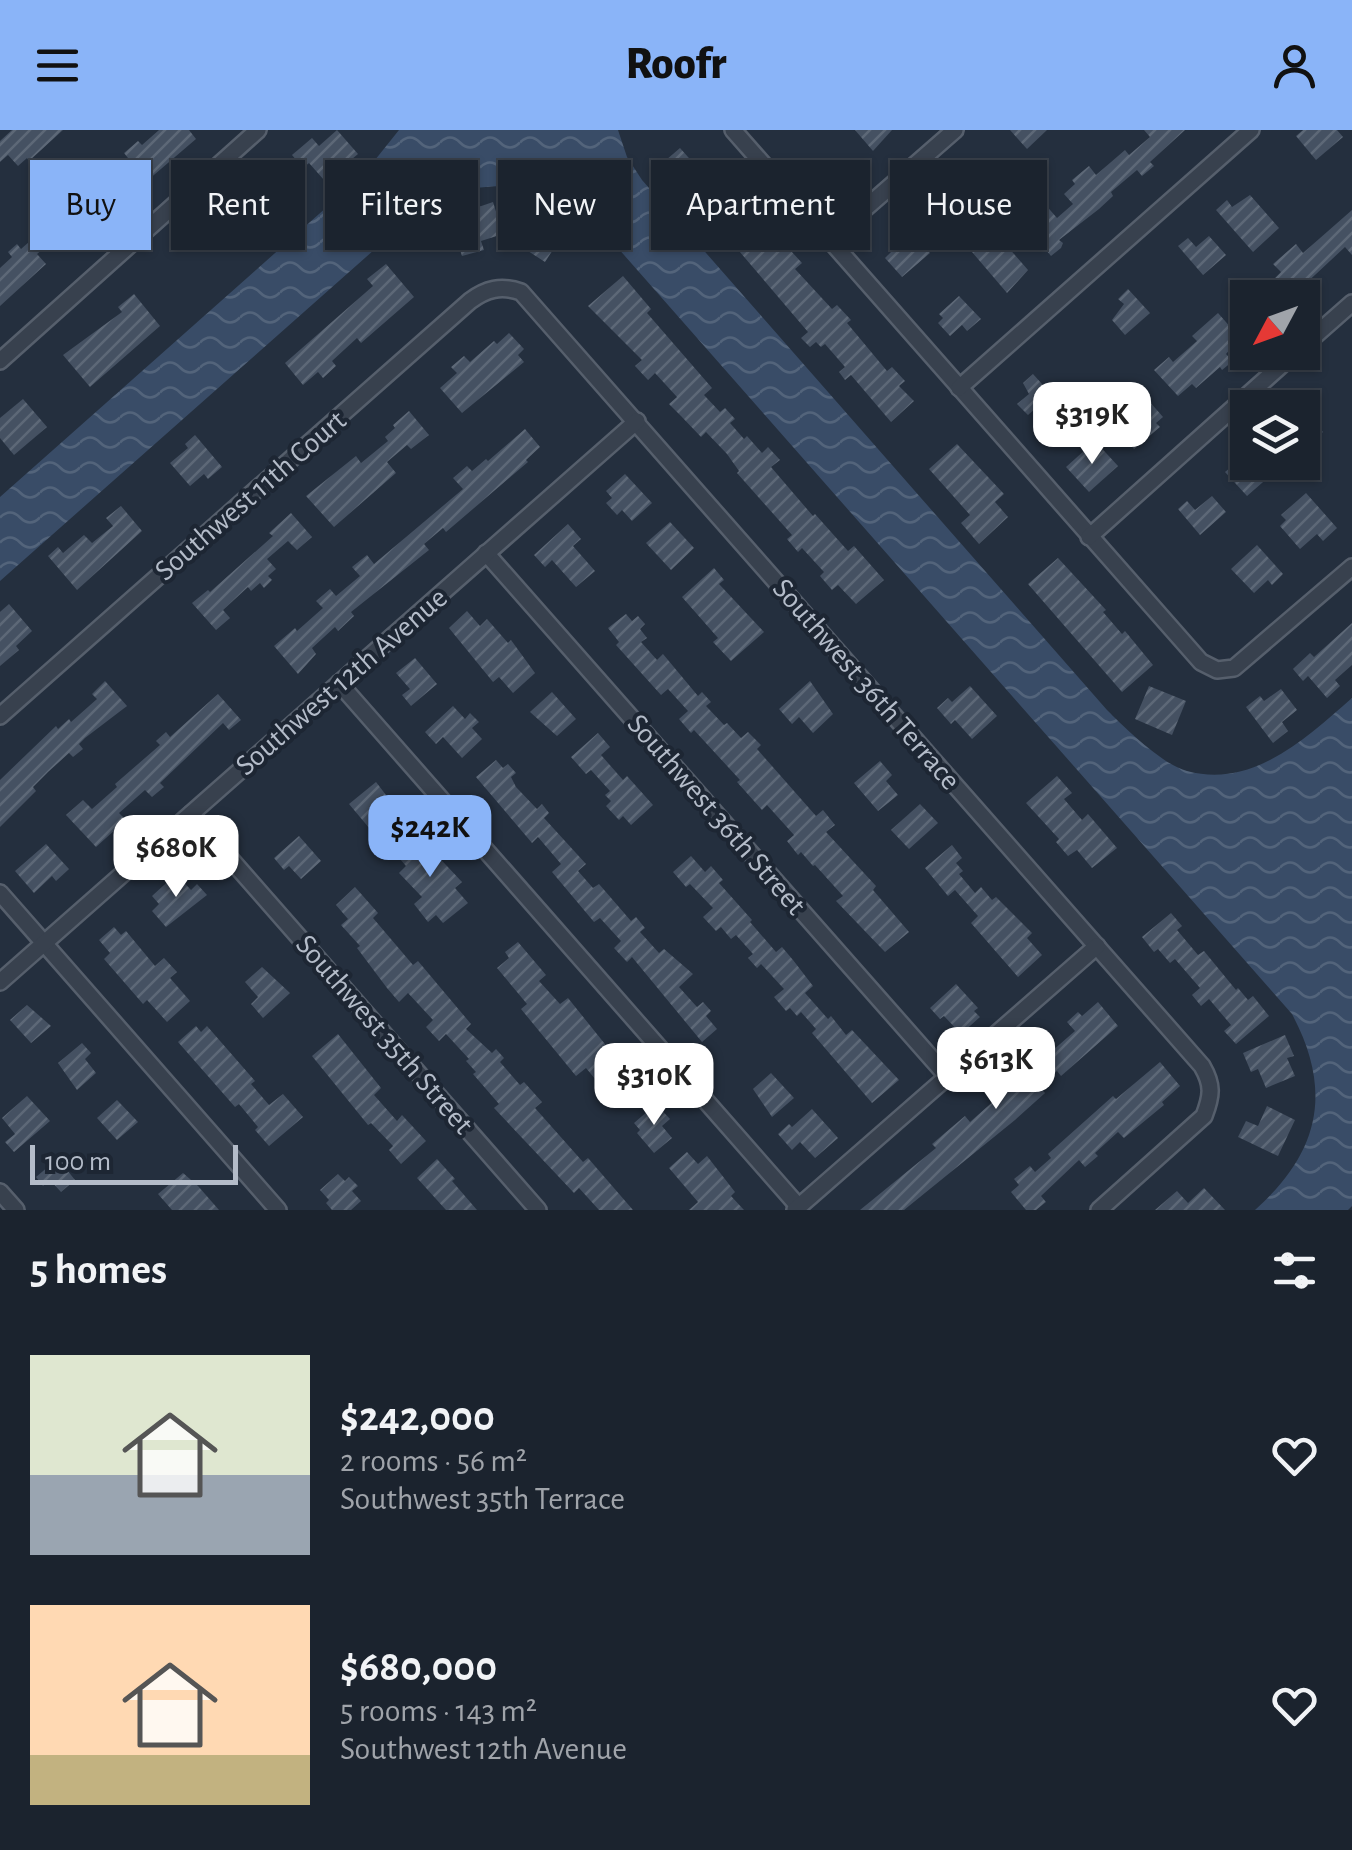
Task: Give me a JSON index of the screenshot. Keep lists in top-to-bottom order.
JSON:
{
  "streets": {
    "street": [
      "Southwest 11th Court",
      "Southwest 12th Avenue",
      "Southwest 36th Terrace",
      "Southwest 36th Street",
      "Southwest 35th Street"
    ]
  },
  "crossings": [
    ["Southwest 11th Court", "Southwest 36th Terrace"],
    ["Southwest 12th Avenue", "Southwest 36th Terrace"],
    ["Southwest 12th Avenue", "Southwest 36th Street"],
    ["Southwest 12th Avenue", "Southwest 35th Street"]
  ],
  "scale_bar": "100 m",
  "north": "bottom left",
  "page": {
    "header": "Roofr",
    "chip": [
      "Buy",
      "Rent",
      "Filters",
      "New",
      "Apartment",
      "House"
    ],
    "price": [
      "$319K",
      "$242K",
      "$680K",
      "$613K",
      "$310K"
    ],
    "scale": "100 m",
    "heading": "5 homes",
    "list": [
      {
        "name": "$242,000",
        "note": "2 rooms · 56 m² · Southwest 35th Terrace"
      },
      {
        "name": "$680,000",
        "note": "5 rooms · 143 m² · Southwest 12th Avenue"
      }
    ]
  }
}
